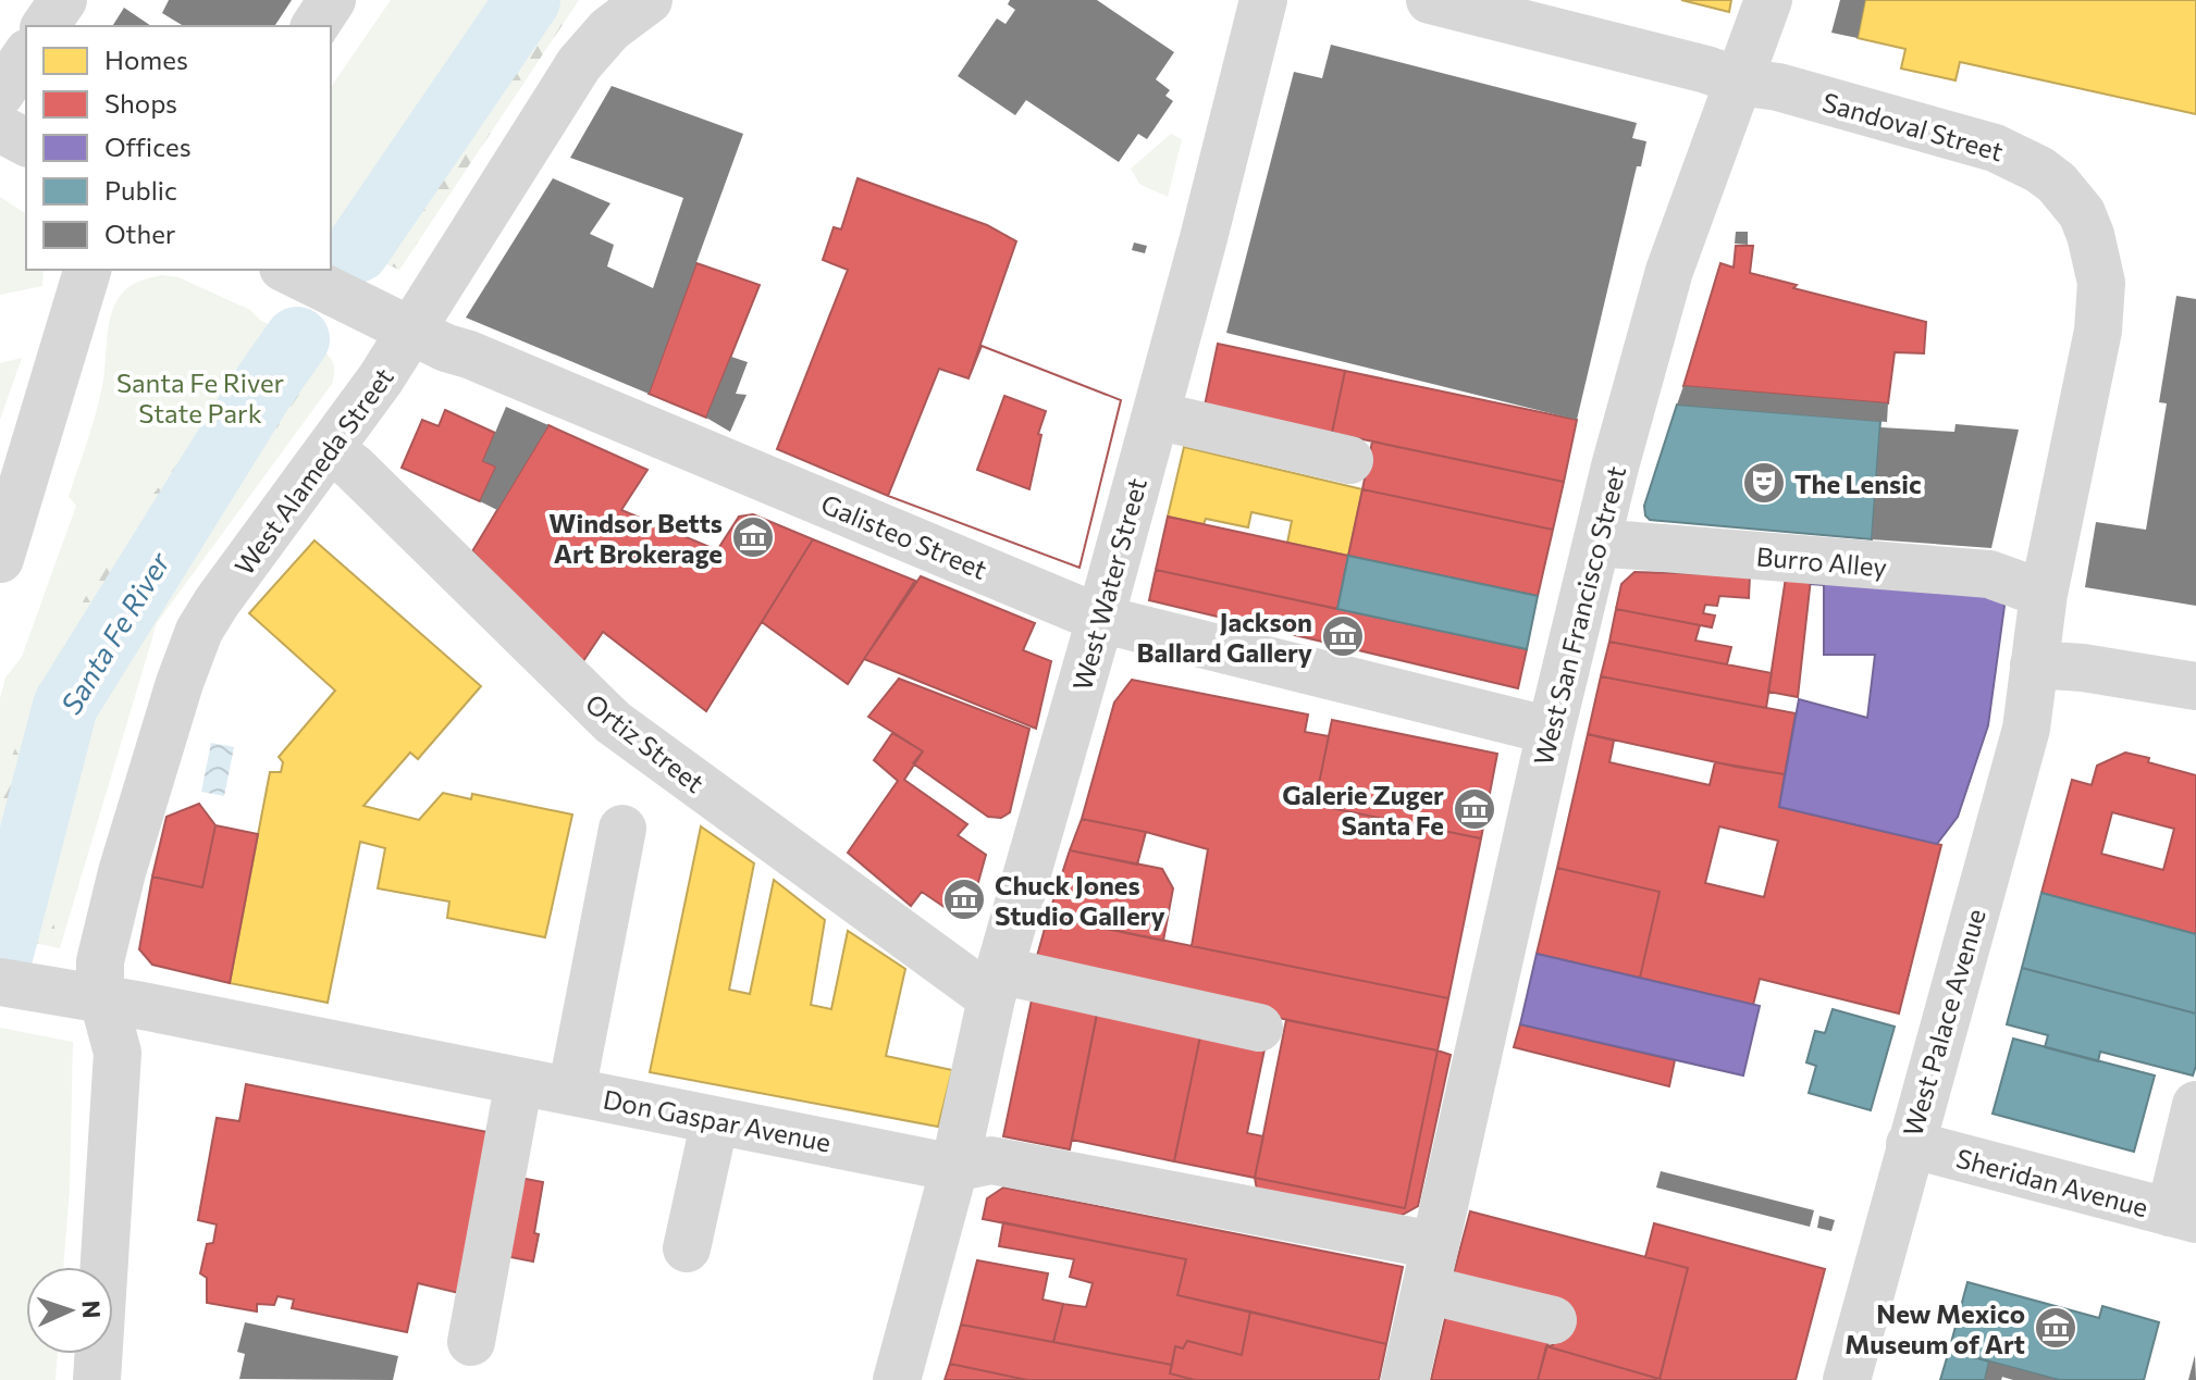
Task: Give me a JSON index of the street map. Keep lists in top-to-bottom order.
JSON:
{
  "streets": {
    "street": [
      "Sandoval Street",
      "West Alameda Street",
      "Galisteo Street",
      "Burro Alley",
      "West Water Street",
      "West San Francisco Street",
      "Ortiz Street",
      "West Palace Avenue",
      "Don Gaspar Avenue",
      "Sheridan Avenue"
    ]
  },
  "crossings": [
    ["Sandoval Street", "Burro Alley"],
    ["Sandoval Street", "West San Francisco Street"],
    ["Sandoval Street", "West Palace Avenue"],
    ["West Alameda Street", "Galisteo Street"],
    ["West Alameda Street", "Ortiz Street"],
    ["West Alameda Street", "Don Gaspar Avenue"],
    ["Galisteo Street", "West Water Street"],
    ["Galisteo Street", "West San Francisco Street"],
    ["Burro Alley", "West San Francisco Street"],
    ["West Water Street", "Ortiz Street"],
    ["West Water Street", "Don Gaspar Avenue"],
    ["West San Francisco Street", "Don Gaspar Avenue"],
    ["West Palace Avenue", "Sheridan Avenue"]
  ],
  "water": ["Santa Fe River"],
  "parks": ["Santa Fe River State Park"],
  "places": {
    "theatre": ["The Lensic"],
    "museum": [
      "Windsor Betts Art Brokerage",
      "Jackson Ballard Gallery",
      "Galerie Zuger Santa Fe",
      "Chuck Jones Studio Gallery",
      "New Mexico Museum of Art"
    ]
  },
  "legend": [
    "Homes",
    "Shops",
    "Offices",
    "Public",
    "Other"
  ],
  "north": "right"
}
